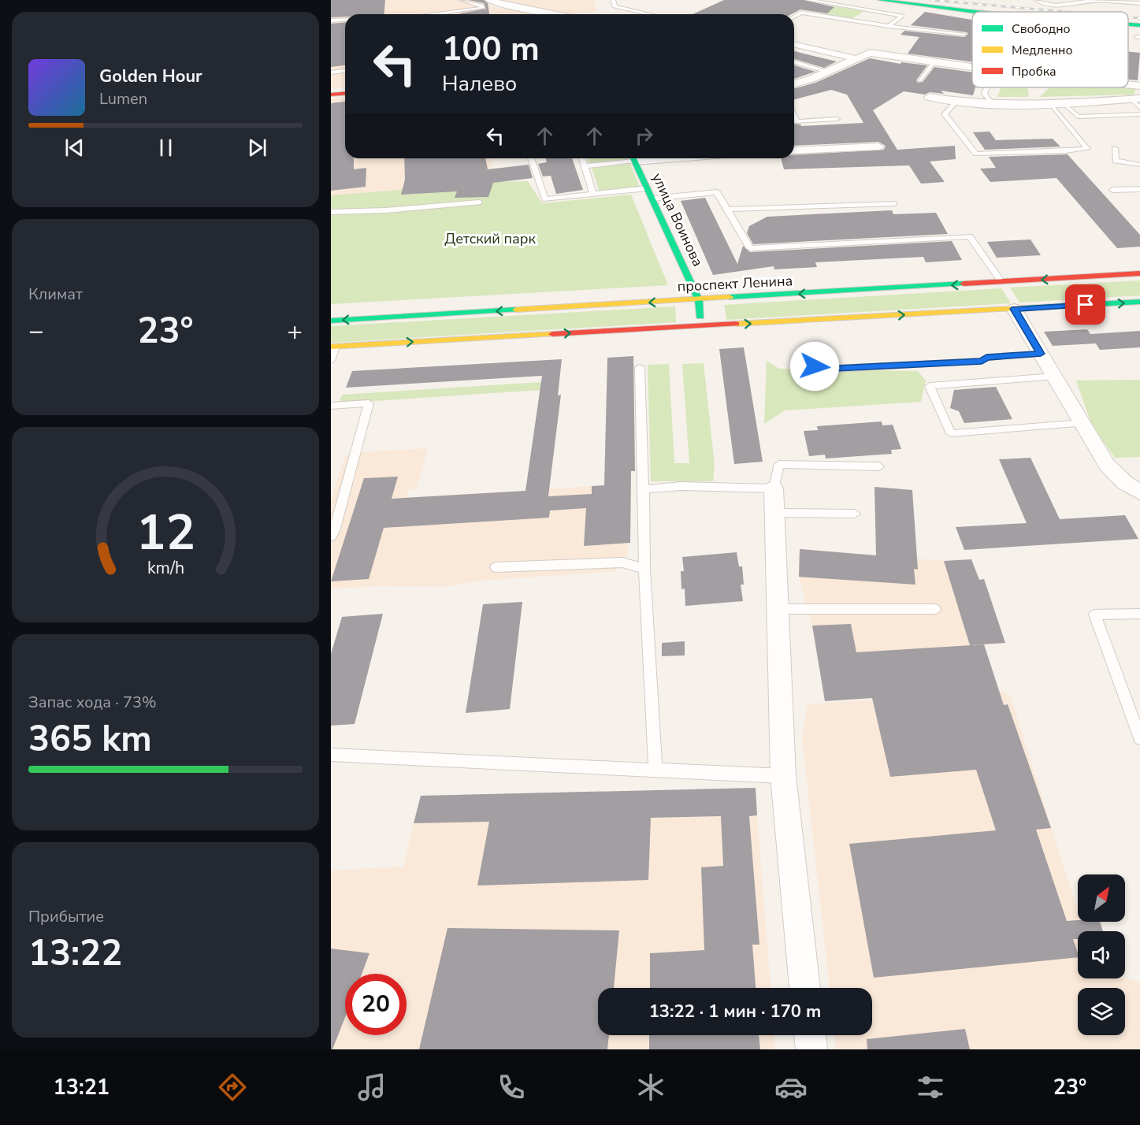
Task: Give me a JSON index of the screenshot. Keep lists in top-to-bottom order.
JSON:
{
  "streets": {
    "main road": ["улица Воинова", "проспект Ленина"]
  },
  "crossings": [
    ["улица Воинова", "проспект Ленина"]
  ],
  "parks": ["Детский парк"],
  "legend": ["Свободно", "Медленно", "Пробка"],
  "north": "top right",
  "page": {
    "turn": ["100 m", "Налево"],
    "song": ["Golden Hour", "Lumen"],
    "tile": [
      "Климат",
      ["Запас хода · 73%", "365 km"],
      ["Прибытие", "13:22"]
    ],
    "heat": ["−", "23°", "+"],
    "limit": "20",
    "trip": "13:22 · 1 мин · 170 m",
    "tabs": ["13:21", "23°"],
    "gauge": ["12", "km/h"]
  }
}
